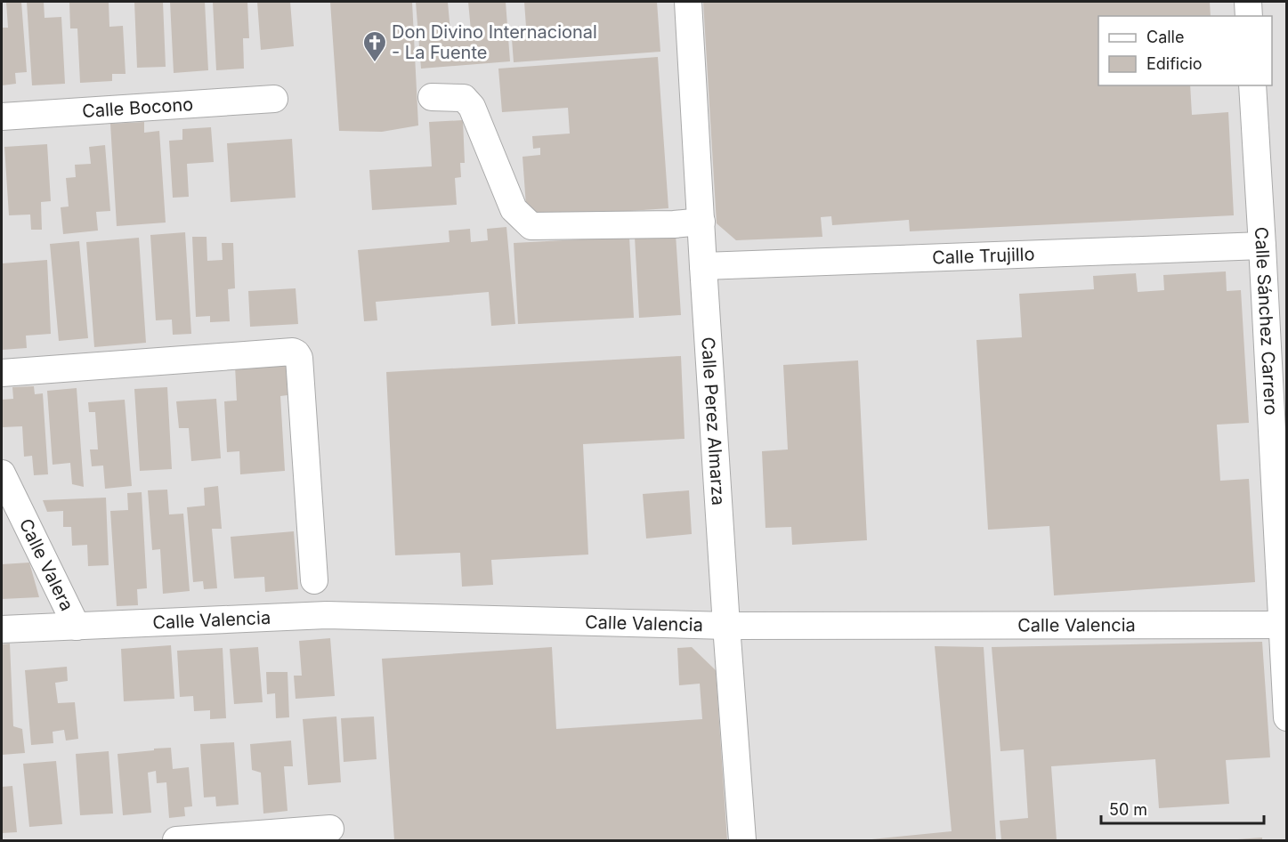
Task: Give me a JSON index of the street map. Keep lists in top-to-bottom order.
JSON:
{
  "streets": {
    "street": [
      "Calle Bocono",
      "Calle Trujillo",
      "Calle Sánchez Carrero",
      "Calle Perez Almarza",
      "Calle Valera",
      "Calle Valencia"
    ]
  },
  "crossings": [
    ["Calle Trujillo", "Calle Sánchez Carrero"],
    ["Calle Trujillo", "Calle Perez Almarza"],
    ["Calle Sánchez Carrero", "Calle Valencia"],
    ["Calle Perez Almarza", "Calle Valencia"],
    ["Calle Valera", "Calle Valencia"]
  ],
  "places": {
    "church": ["Don Divino Internacional - La Fuente"]
  },
  "legend": ["Calle", "Edificio"],
  "scale_bar": "50 m"
}
